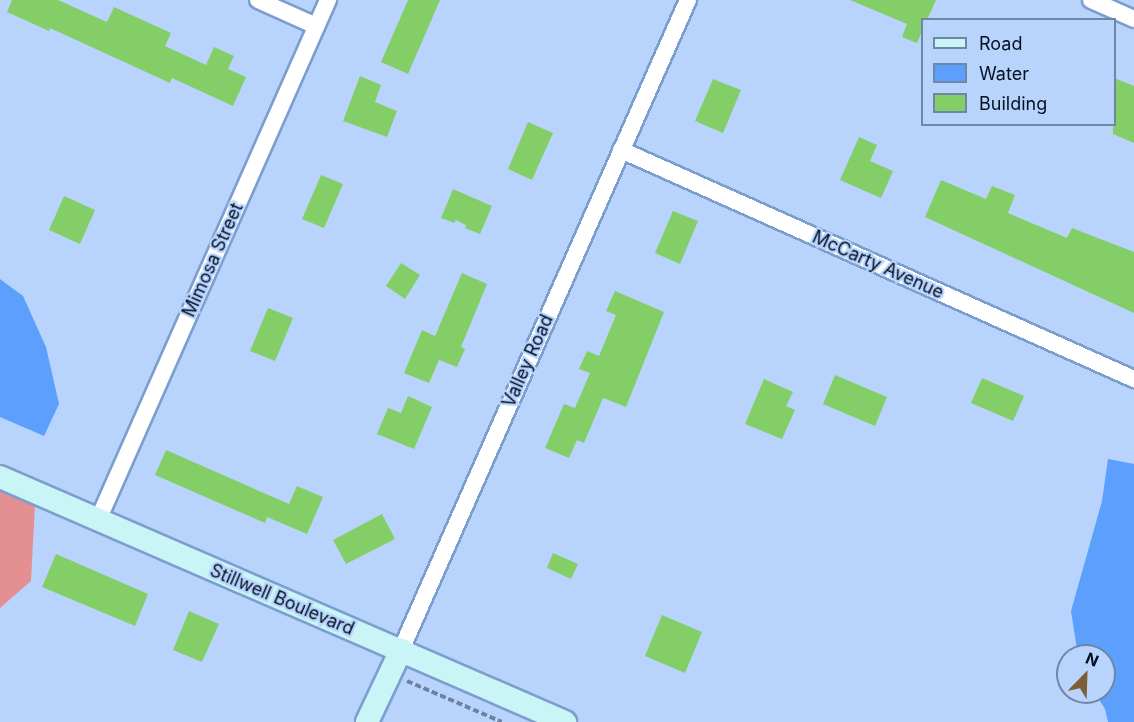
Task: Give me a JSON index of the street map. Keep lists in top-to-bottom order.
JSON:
{
  "streets": {
    "street": [
      "Mimosa Street",
      "McCarty Avenue",
      "Valley Road",
      "Stillwell Boulevard"
    ]
  },
  "crossings": [
    ["Mimosa Street", "Stillwell Boulevard"],
    ["McCarty Avenue", "Valley Road"],
    ["Valley Road", "Stillwell Boulevard"]
  ],
  "legend": ["Road", "Water", "Building"],
  "north": "top right"
}
